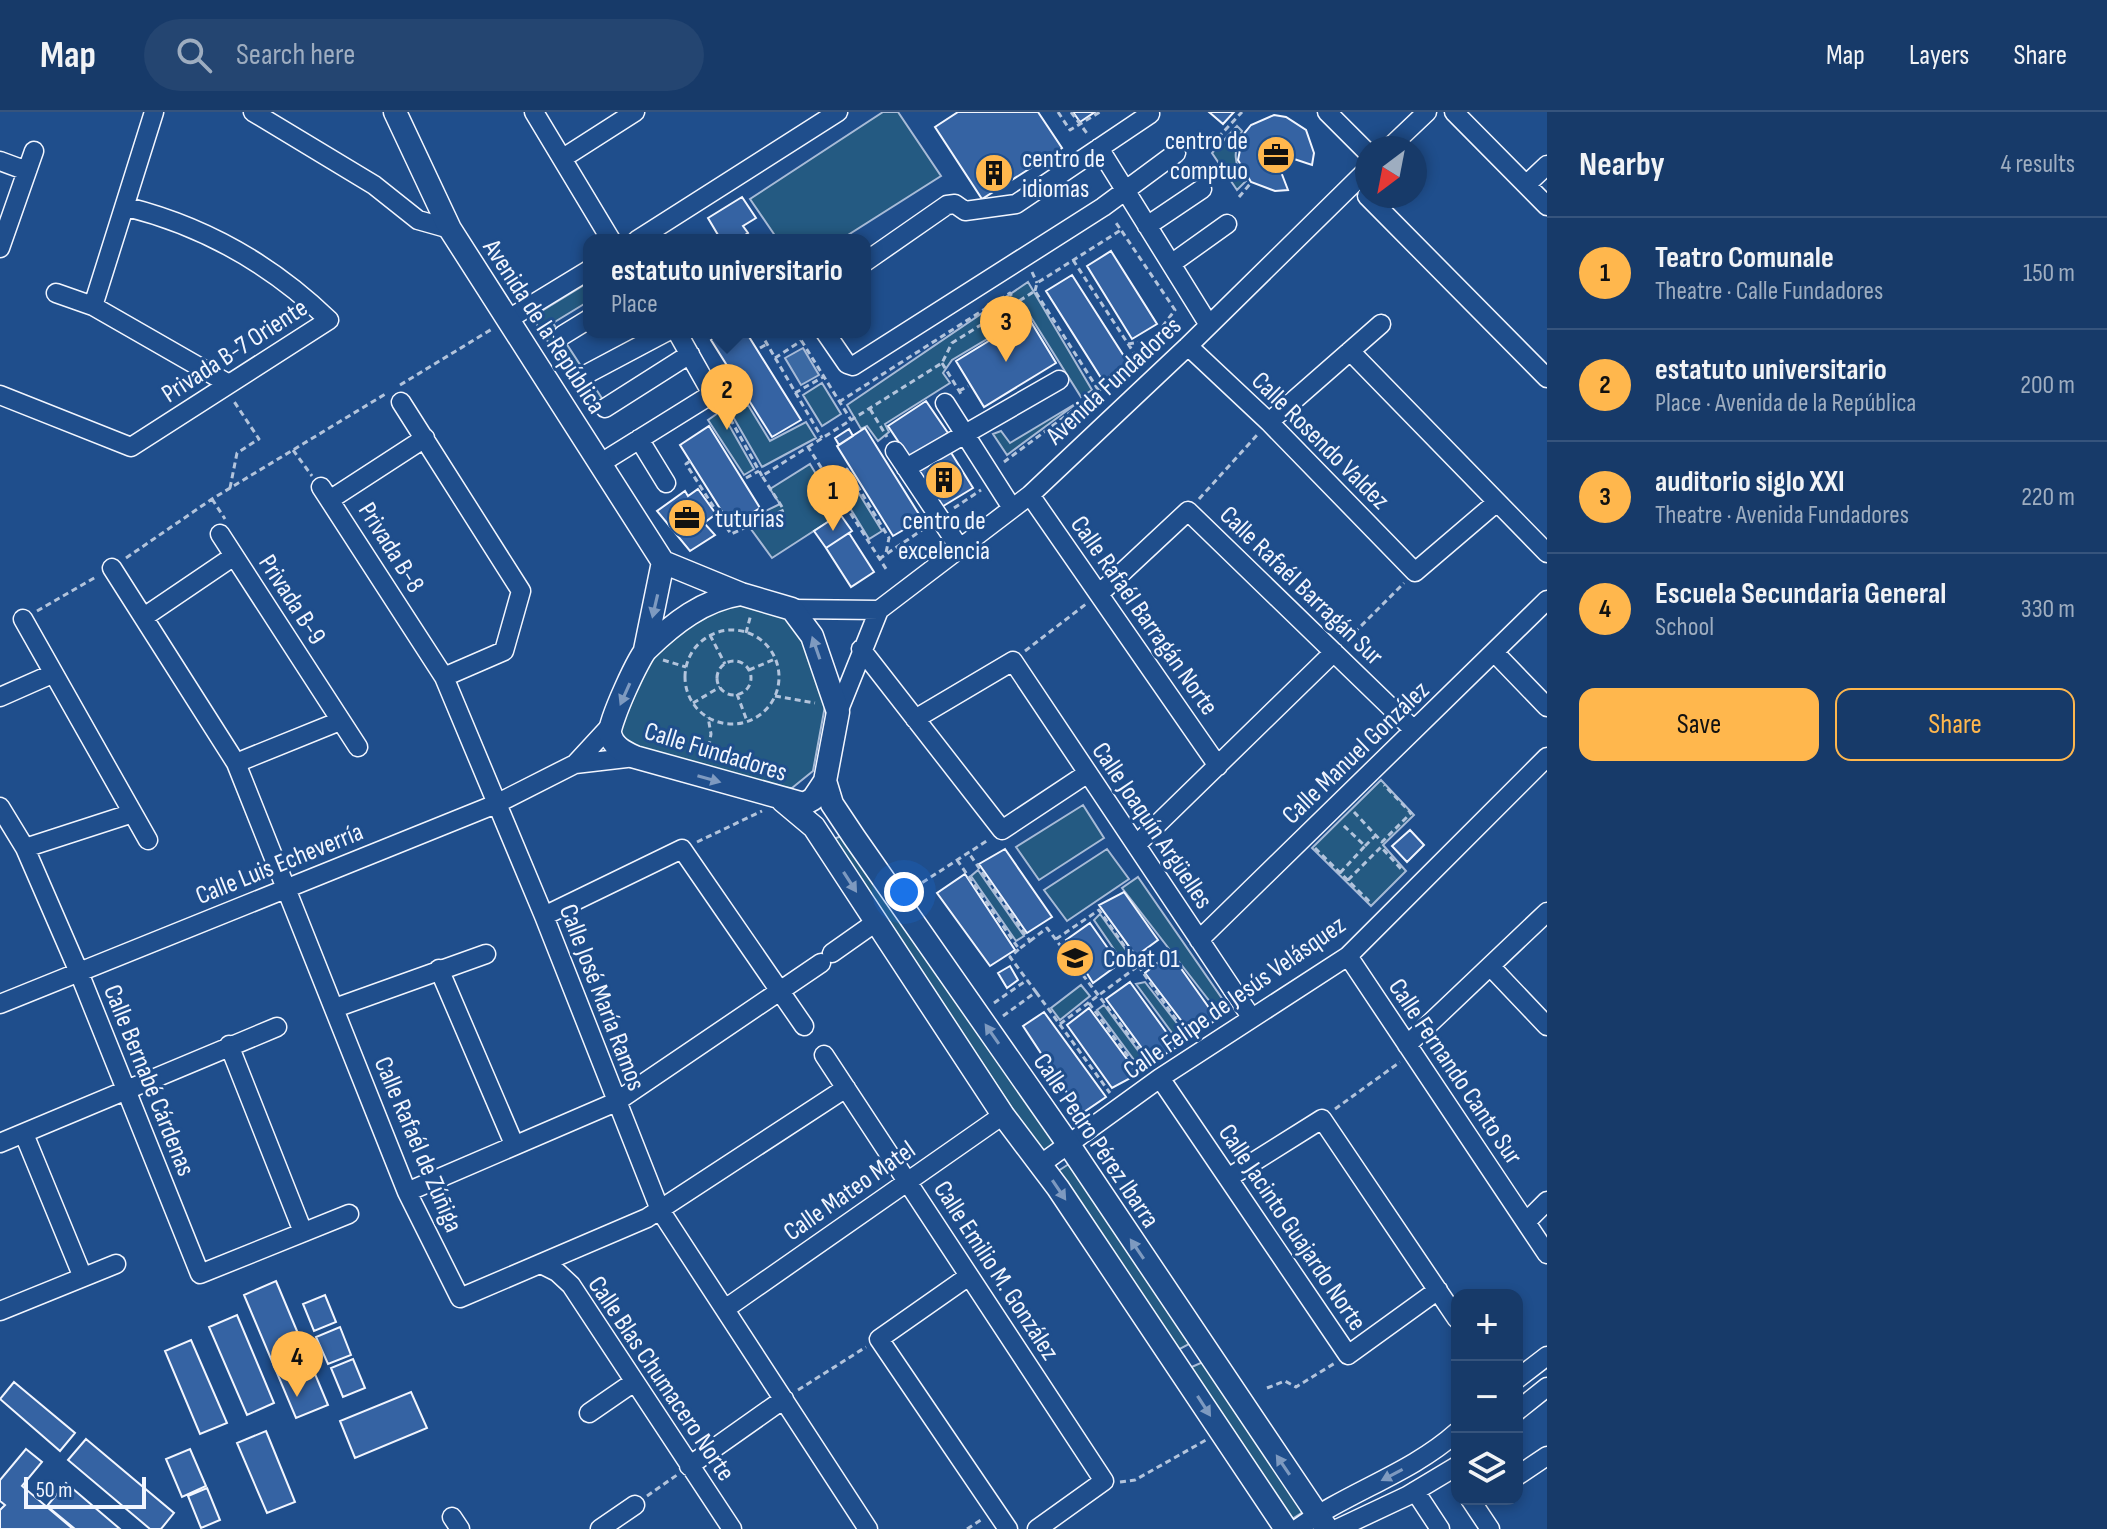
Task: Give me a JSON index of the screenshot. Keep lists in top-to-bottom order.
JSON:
{
  "streets": {
    "main road": ["Avenida de la República", "Calle Fundadores", "Calle Pedro Pérez Ibarra"],
    "street": [
      "Privada B-7 Oriente",
      "Avenida Fundadores",
      "Calle Rosendo Valdez",
      "Privada B-8",
      "Calle Rafaél Barragán Sur",
      "Privada B-9",
      "Calle Rafaél Barragán Norte",
      "Calle Manuel González",
      "Calle Joaquín Argüelles",
      "Calle Luis Echeverría",
      "Calle José María Ramos",
      "Calle Felipe de Jesús Velásquez",
      "Calle Fernando Canto Sur",
      "Calle Bernabé Cárdenas",
      "Calle Rafaél de Zúñiga",
      "Calle Mateo Matel",
      "Calle Jacinto Guajardo Norte",
      "Calle Emilio M. González",
      "Calle Blas Chumacero Norte"
    ]
  },
  "crossings": [
    ["Avenida de la República", "Calle Fundadores"],
    ["Avenida Fundadores", "Calle Rosendo Valdez"],
    ["Avenida Fundadores", "Calle Rafaél Barragán Norte"],
    ["Avenida Fundadores", "Calle Fundadores"],
    ["Privada B-8", "Calle Luis Echeverría"],
    ["Privada B-8", "Calle José María Ramos"],
    ["Calle Rafaél Barragán Sur", "Calle Manuel González"],
    ["Privada B-9", "Calle Rafaél de Zúñiga"],
    ["Calle Fundadores", "Calle Luis Echeverría"],
    ["Calle Fundadores", "Calle Pedro Pérez Ibarra"],
    ["Calle Manuel González", "Calle Joaquín Argüelles"],
    ["Calle Joaquín Argüelles", "Calle Felipe de Jesús Velásquez"],
    ["Calle Luis Echeverría", "Calle José María Ramos"],
    ["Calle Luis Echeverría", "Calle Bernabé Cárdenas"],
    ["Calle Luis Echeverría", "Calle Rafaél de Zúñiga"],
    ["Calle José María Ramos", "Calle Mateo Matel"],
    ["Calle Felipe de Jesús Velásquez", "Calle Fernando Canto Sur"],
    ["Calle Felipe de Jesús Velásquez", "Calle Pedro Pérez Ibarra"],
    ["Calle Felipe de Jesús Velásquez", "Calle Jacinto Guajardo Norte"],
    ["Calle Rafaél de Zúñiga", "Calle Blas Chumacero Norte"],
    ["Calle Mateo Matel", "Calle Emilio M. González"]
  ],
  "places": {
    "office": ["centro de comptuo", "tuturias"],
    "building": ["centro de idiomas", "centro de excelencia"],
    "school or university": ["Cobat 01"]
  },
  "scale_bar": "50 m",
  "north": "bottom left",
  "page": {
    "header": "Map",
    "search": "Search here",
    "nav": ["Map", "Layers", "Share"],
    "heading": ["Nearby", "4 results"],
    "list": [
      {
        "mark": "1",
        "name": "Teatro Comunale",
        "note": "Theatre · Calle Fundadores",
        "value": "150 m"
      },
      {
        "mark": "2",
        "name": "estatuto universitario",
        "note": "Place · Avenida de la República",
        "value": "200 m"
      },
      {
        "mark": "3",
        "name": "auditorio siglo XXI",
        "note": "Theatre · Avenida Fundadores",
        "value": "220 m"
      },
      {
        "mark": "4",
        "name": "Escuela Secundaria General",
        "note": "School",
        "value": "330 m"
      }
    ],
    "popup": ["estatuto universitario", "Place"],
    "pins": [
      "3",
      "2",
      "1",
      "4"
    ],
    "buttons": ["Save", "Share"],
    "map_buttons": ["+", "−"],
    "scale": "50 m"
  }
}
